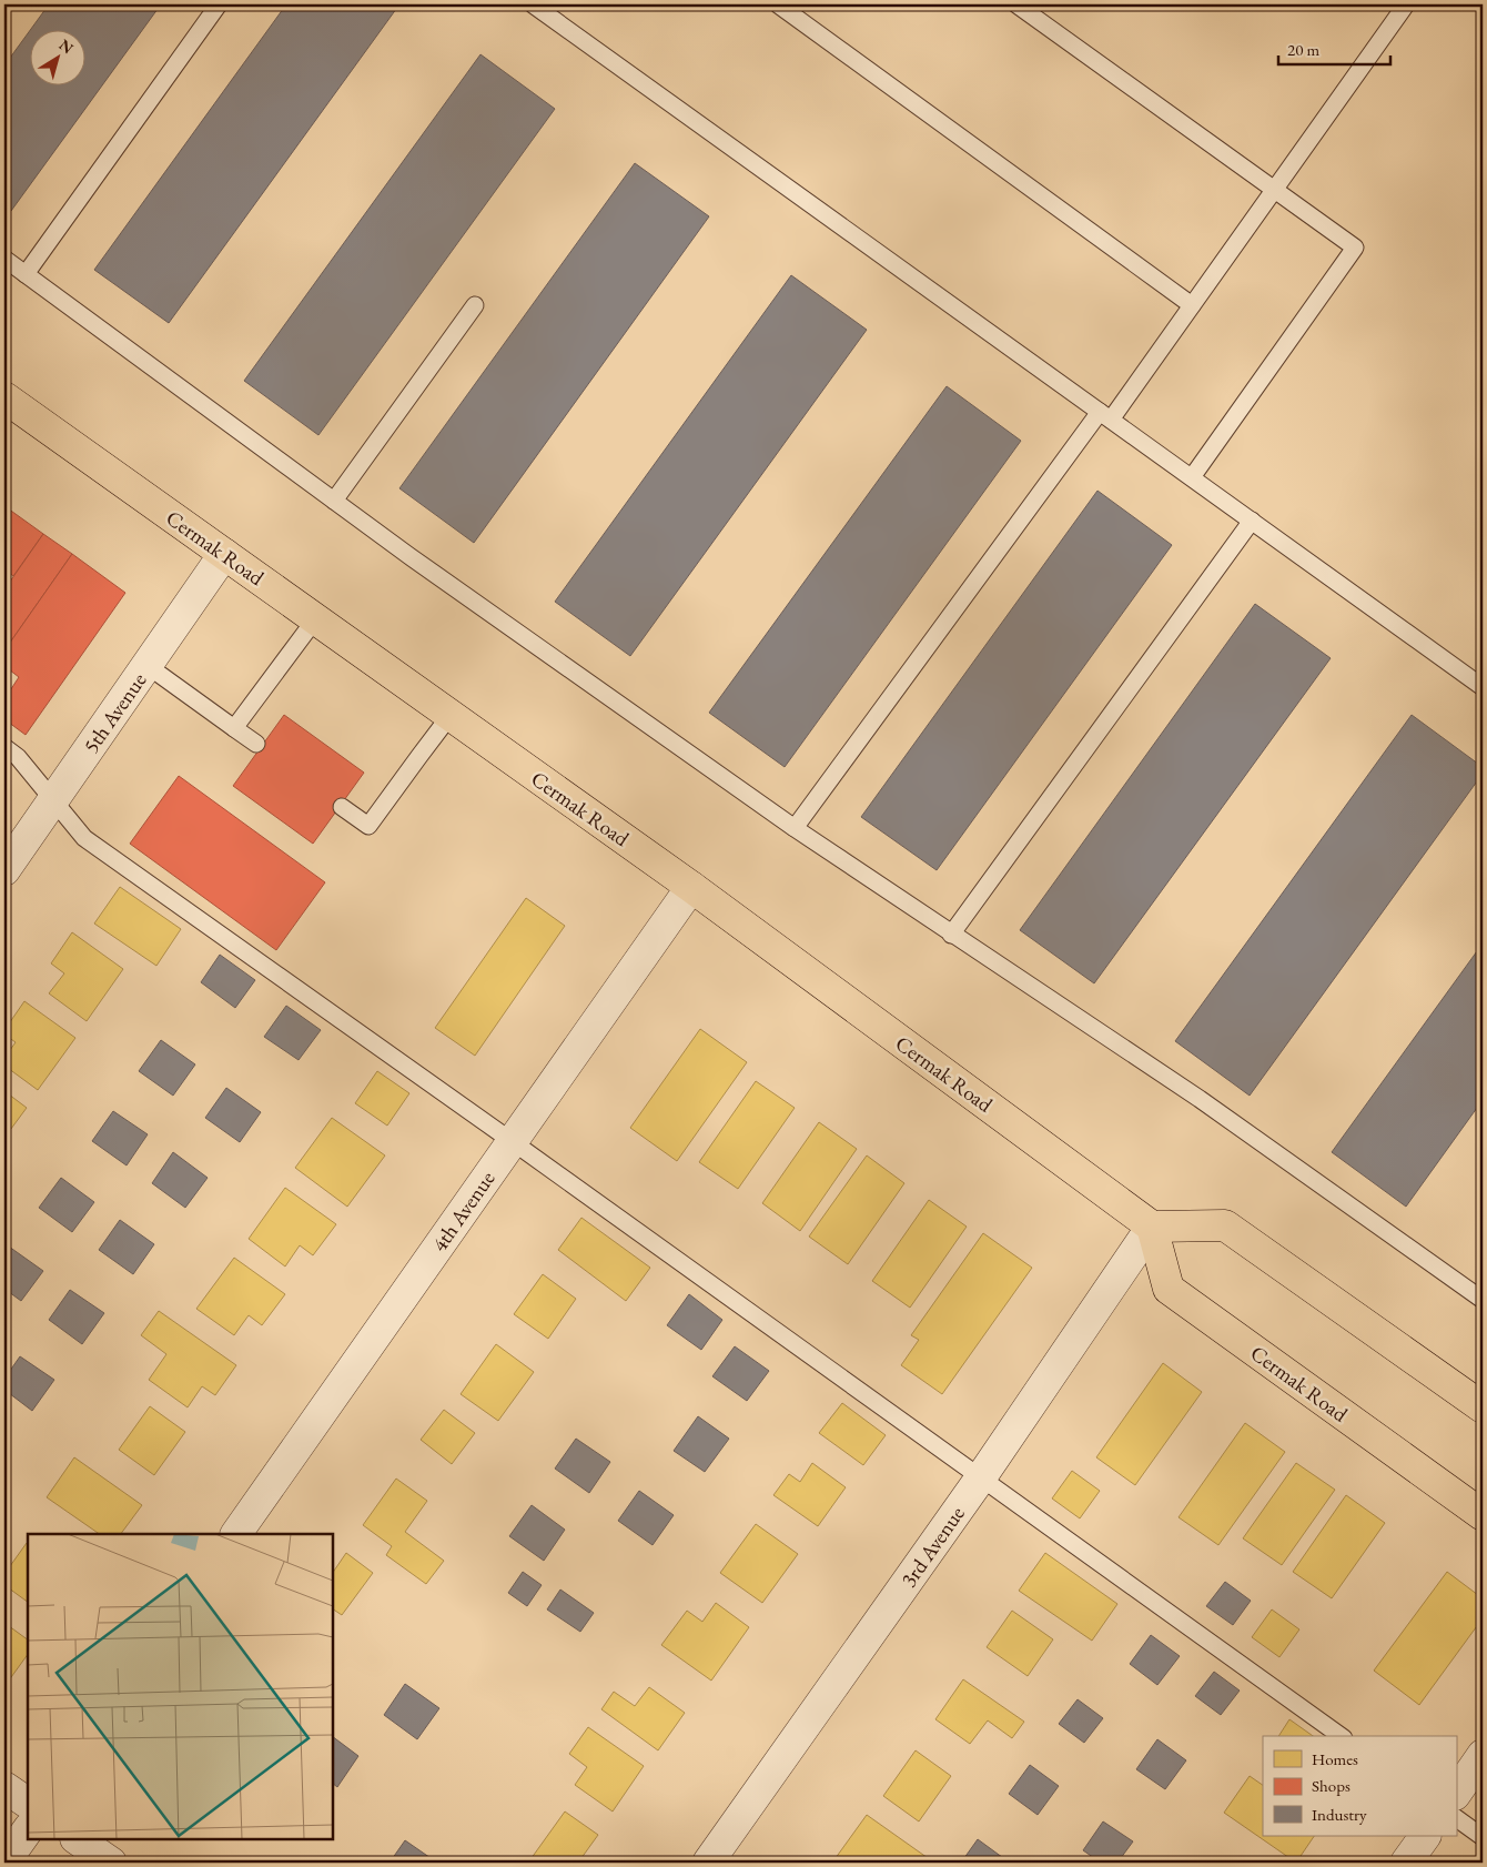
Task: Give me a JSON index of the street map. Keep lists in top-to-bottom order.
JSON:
{
  "streets": {
    "main road": ["Cermak Road"],
    "street": ["5th Avenue", "4th Avenue", "3rd Avenue"]
  },
  "crossings": [
    ["Cermak Road", "5th Avenue"],
    ["Cermak Road", "4th Avenue"],
    ["Cermak Road", "3rd Avenue"]
  ],
  "legend": ["Homes", "Shops", "Industry"],
  "scale_bar": "20 m",
  "north": "top right"
}
